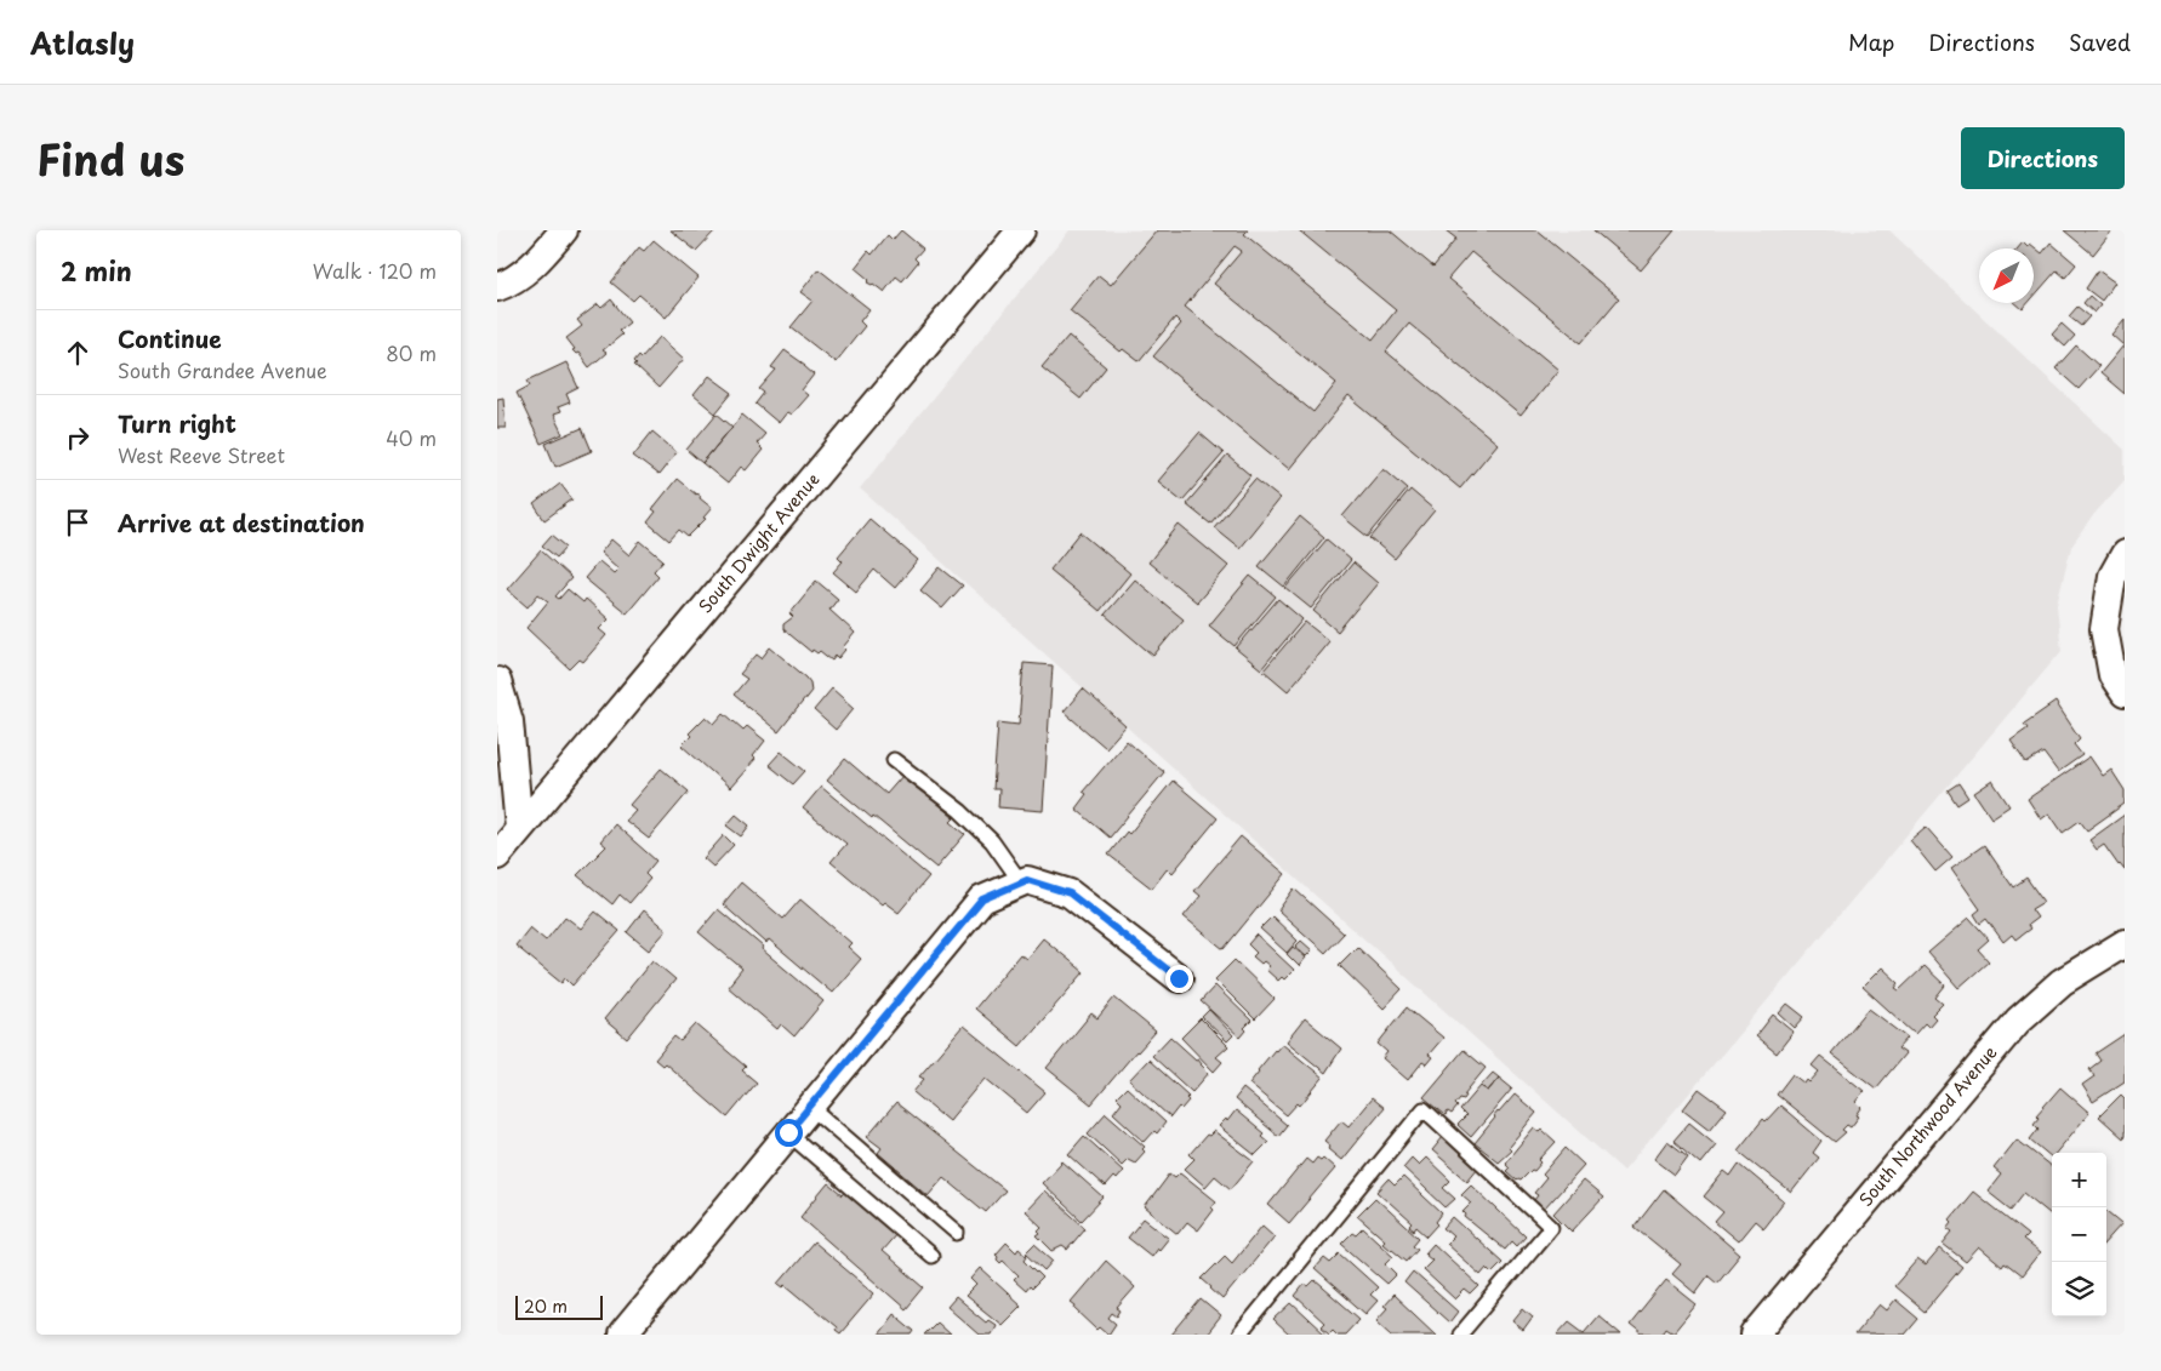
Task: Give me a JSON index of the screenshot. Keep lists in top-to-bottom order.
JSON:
{
  "streets": {
    "street": ["South Dwight Avenue", "South Northwood Avenue"]
  },
  "scale_bar": "20 m",
  "north": "bottom left",
  "page": {
    "header": "Atlasly",
    "nav": ["Map", "Directions", "Saved"],
    "title": "Find us",
    "buttons": "Directions",
    "heading": ["2 min", "Walk · 120 m"],
    "list": [
      ["Continue", "South Grandee Avenue", "80 m"],
      ["Turn right", "West Reeve Street", "40 m"],
      "Arrive at destination"
    ],
    "map_buttons": ["+", "−"],
    "scale": "20 m"
  }
}
